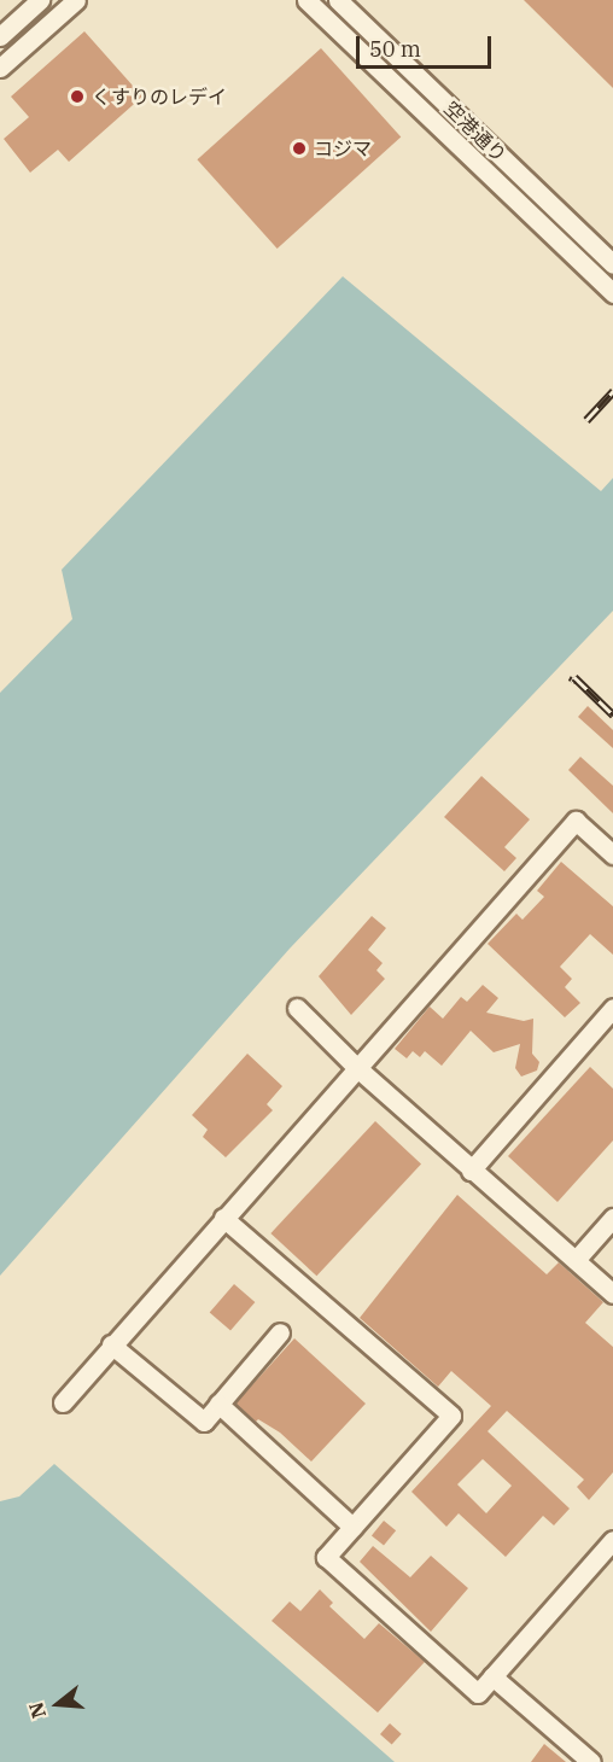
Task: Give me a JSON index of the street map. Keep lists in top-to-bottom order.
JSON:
{
  "streets": {
    "street": ["空港通り"]
  },
  "places": ["くすりのレデイ", "コジマ"],
  "scale_bar": "50 m",
  "north": "left"
}
